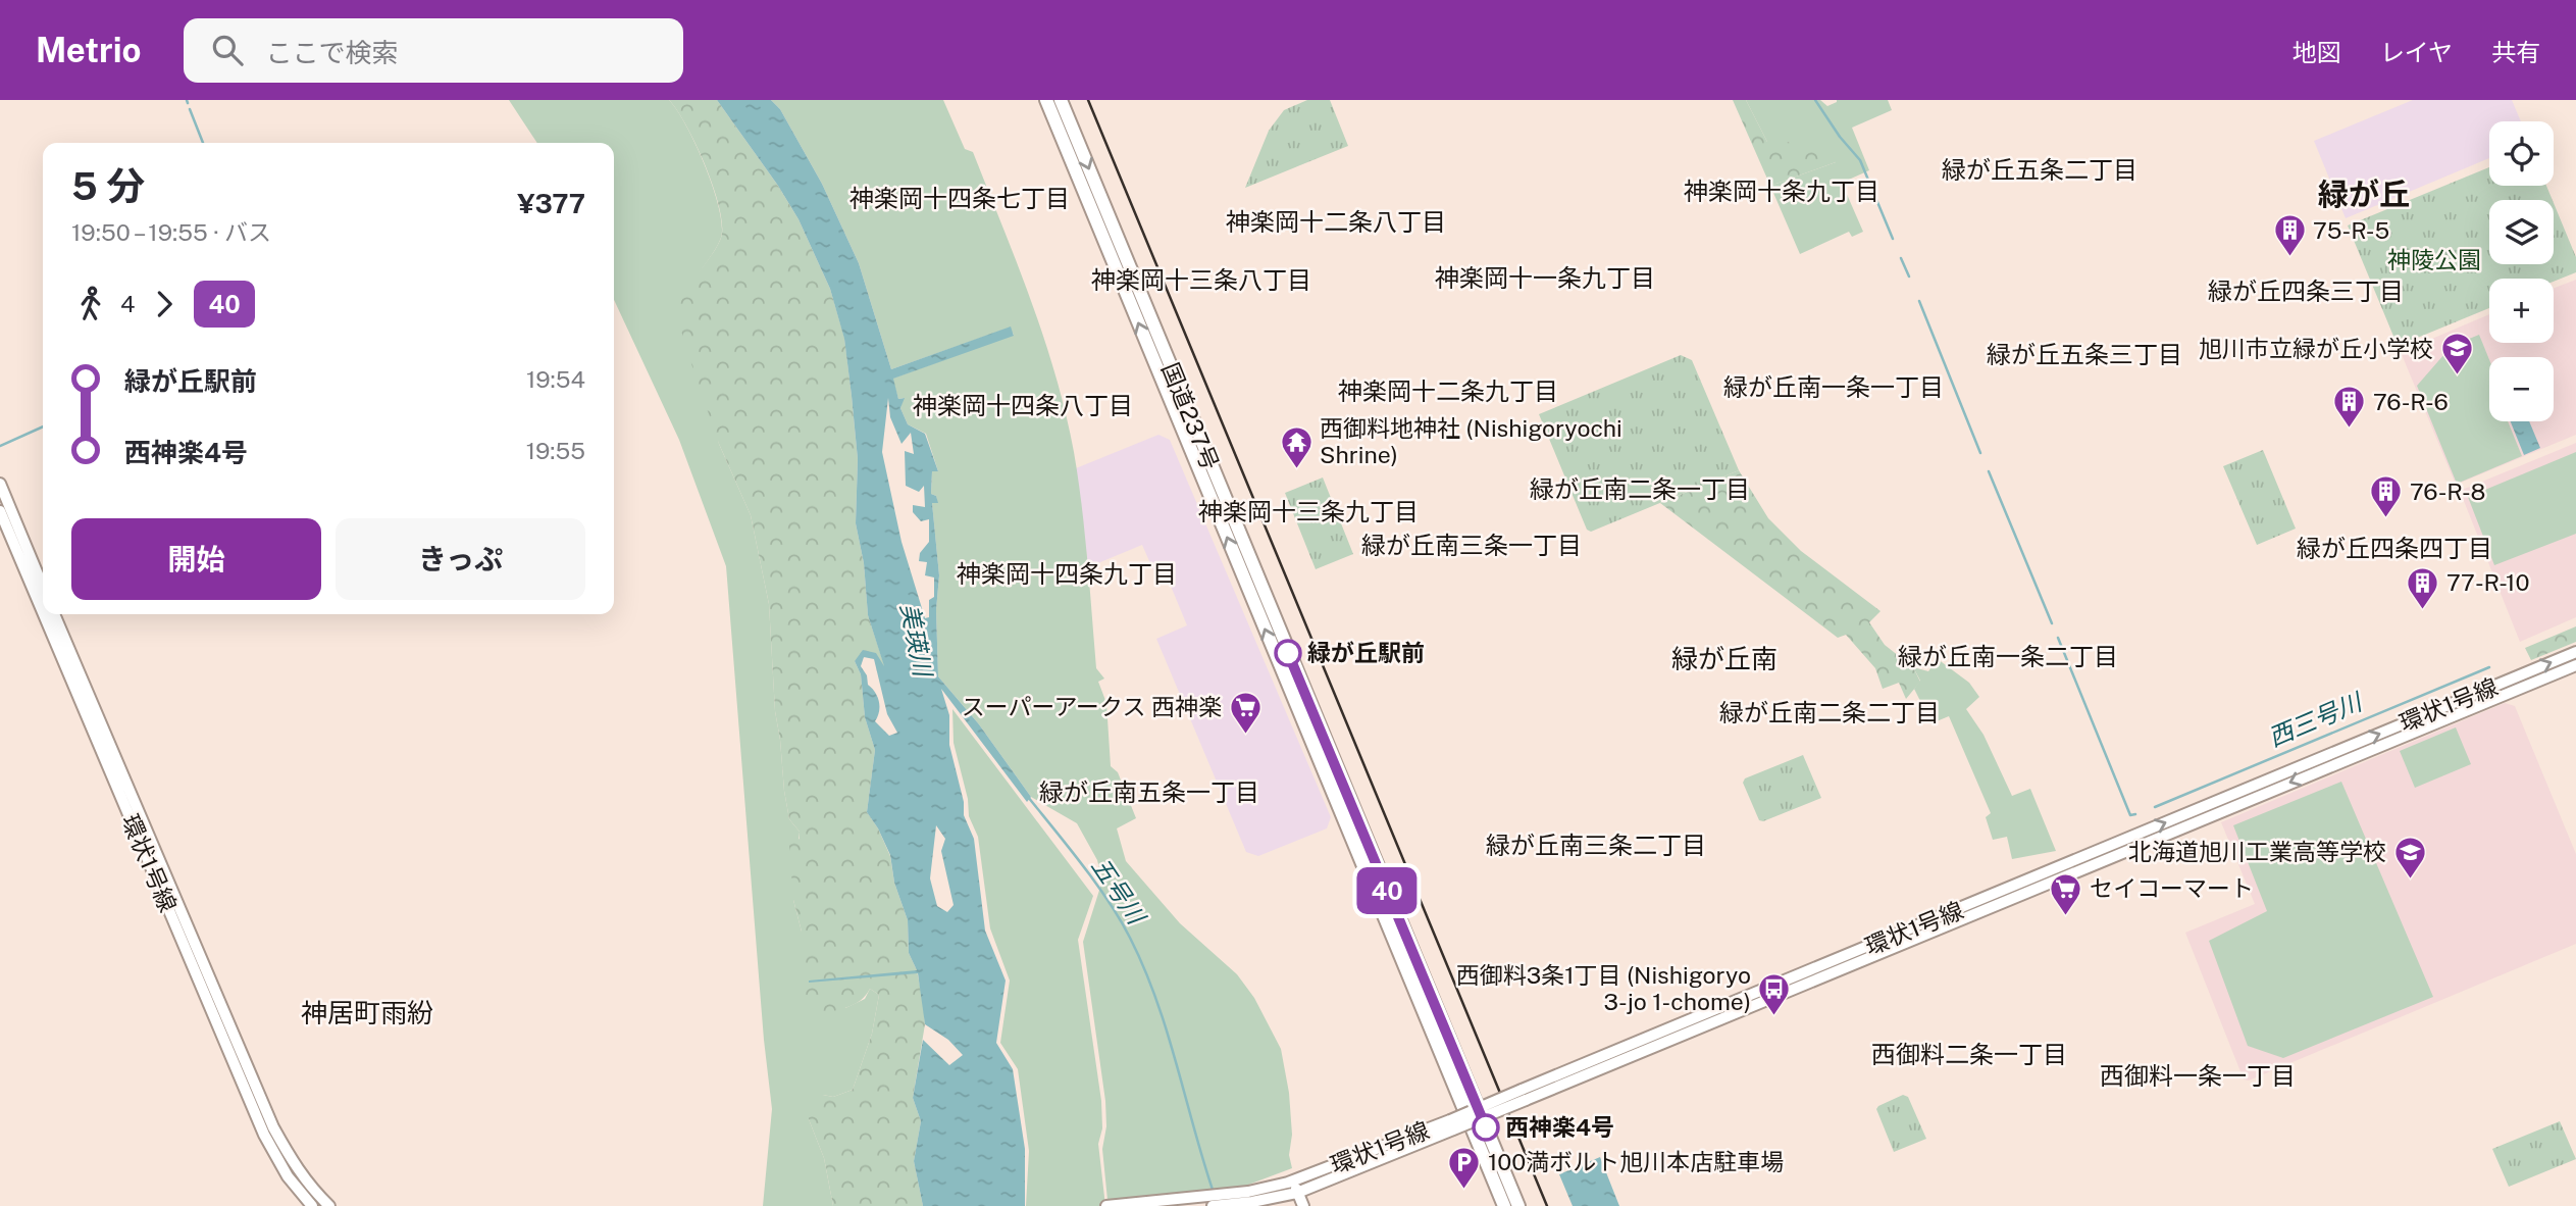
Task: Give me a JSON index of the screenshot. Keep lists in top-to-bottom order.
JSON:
{
  "streets": {
    "highway": ["国道237号"],
    "main road": ["環状1号線"]
  },
  "districts": [
    "緑が丘五条二丁目",
    "神楽岡十条九丁目",
    "緑が丘",
    "神楽岡十四条七丁目",
    "神楽岡十二条八丁目",
    "神楽岡十一条九丁目",
    "神楽岡十三条八丁目",
    "緑が丘四条三丁目",
    "緑が丘五条三丁目",
    "緑が丘南一条一丁目",
    "神楽岡十二条九丁目",
    "神楽岡十四条八丁目",
    "緑が丘南二条一丁目",
    "神楽岡十三条九丁目",
    "緑が丘南三条一丁目",
    "緑が丘四条四丁目",
    "神楽岡十四条九丁目",
    "緑が丘南一条二丁目",
    "緑が丘南",
    "緑が丘南二条二丁目",
    "緑が丘南五条一丁目",
    "緑が丘南三条二丁目",
    "神居町雨紛",
    "西御料二条一丁目",
    "西御料一条一丁目"
  ],
  "water": ["美瑛川", "西三号川", "五号川"],
  "parks": ["神陵公園"],
  "places": {
    "building": [
      "75-R-5",
      "76-R-6",
      "76-R-8",
      "77-R-10"
    ],
    "school or university": ["旭川市立緑が丘小学校", "北海道旭川工業高等学校"],
    "temple": ["西御料地神社 (Nishigoryochi Shrine)"],
    "other": ["緑が丘駅前", "西神楽4号"],
    "supermarket": ["スーパーアークス 西神楽", "セイコーマート"],
    "bus stop": ["西御料3条1丁目 (Nishigoryo 3-jo 1-chome)"],
    "parking": ["100満ボルト旭川本店駐車場"]
  },
  "lines": ["bus line 40"],
  "page": {
    "header": "Metrio",
    "search": "ここで検索",
    "nav": ["地図", "レイヤ", "共有"],
    "on_map": "40",
    "map_buttons": ["+", "−"],
    "heading": ["5 分", "19:50 – 19:55 · バス", "¥377"],
    "legs": ["4", "40"],
    "list": [
      {
        "name": "緑が丘駅前",
        "value": "19:54"
      },
      {
        "name": "西神楽4号",
        "value": "19:55"
      }
    ],
    "buttons": ["開始", "きっぷ"]
  }
}
